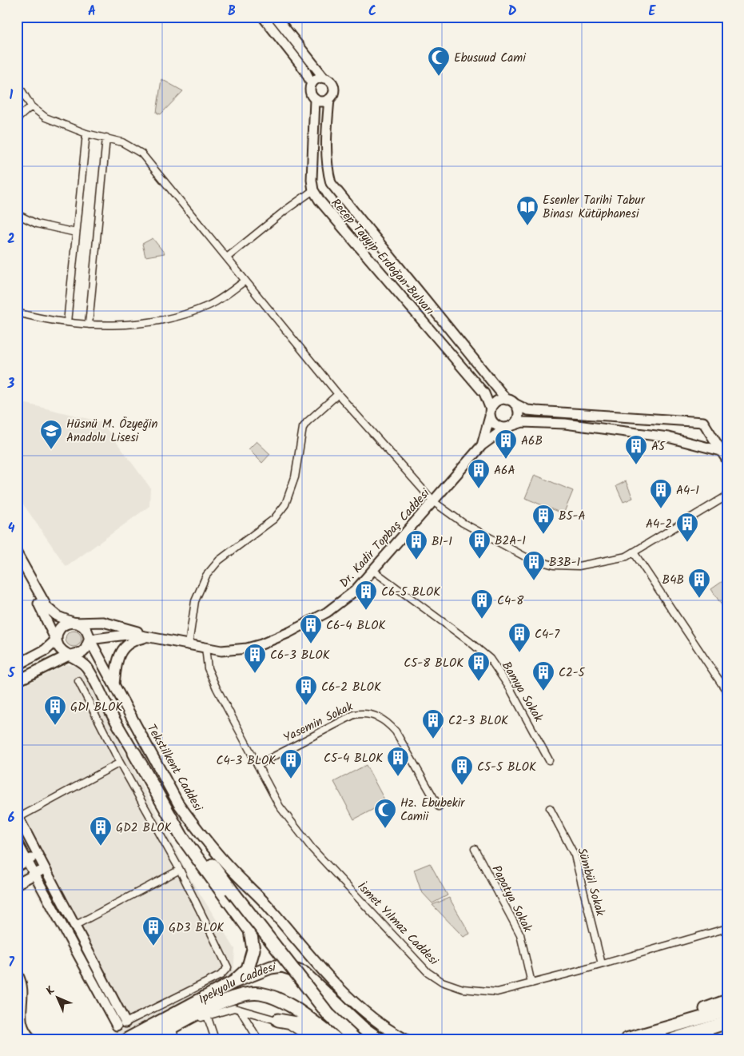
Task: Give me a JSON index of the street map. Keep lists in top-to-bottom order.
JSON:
{
  "streets": {
    "highway": ["İpekyolu Caddesi"],
    "main road": ["Tekstilkent Caddesi"],
    "street": [
      "Recep Tayyip Erdoğan Bulvarı",
      "Dr. Kadir Topbaş Caddesi",
      "Bamya Sokak",
      "Yasemin Sokak",
      "Sümbül Sokak",
      "Papatya Sokak",
      "İsmet Yılmaz Caddesi"
    ]
  },
  "crossings": [
    ["Dr. Kadir Topbaş Caddesi", "Bamya Sokak"],
    ["Dr. Kadir Topbaş Caddesi", "İsmet Yılmaz Caddesi"],
    ["Yasemin Sokak", "İsmet Yılmaz Caddesi"],
    ["Sümbül Sokak", "İsmet Yılmaz Caddesi"],
    ["Papatya Sokak", "İsmet Yılmaz Caddesi"]
  ],
  "places": {
    "mosque": ["Ebusuud Cami", "Hz. Ebubekir Camii"],
    "library": ["Esenler Tarihi Tabur Binası Kütüphanesi"],
    "school or university": ["Hüsnü M. Özyeğin Anadolu Lisesi"],
    "building": [
      "A6B",
      "A5",
      "A6A",
      "A4-1",
      "B5-A",
      "A4-2",
      "B2A-1",
      "B1-1",
      "B3B-1",
      "B4B",
      "C6-5 BLOK",
      "C4-8",
      "C6-4 BLOK",
      "C4-7",
      "C6-3 BLOK",
      "C5-8 BLOK",
      "C2-5",
      "C6-2 BLOK",
      "GD1 BLOK",
      "C2-3 BLOK",
      "C5-4 BLOK",
      "C4-3 BLOK",
      "C5-5 BLOK",
      "GD2 BLOK",
      "GD3 BLOK"
    ]
  },
  "north": "top left",
  "grid": {
    "columns": [
      "A",
      "B",
      "C",
      "D",
      "E"
    ],
    "rows": [
      "1",
      "2",
      "3",
      "4",
      "5",
      "6",
      "7"
    ]
  }
}
